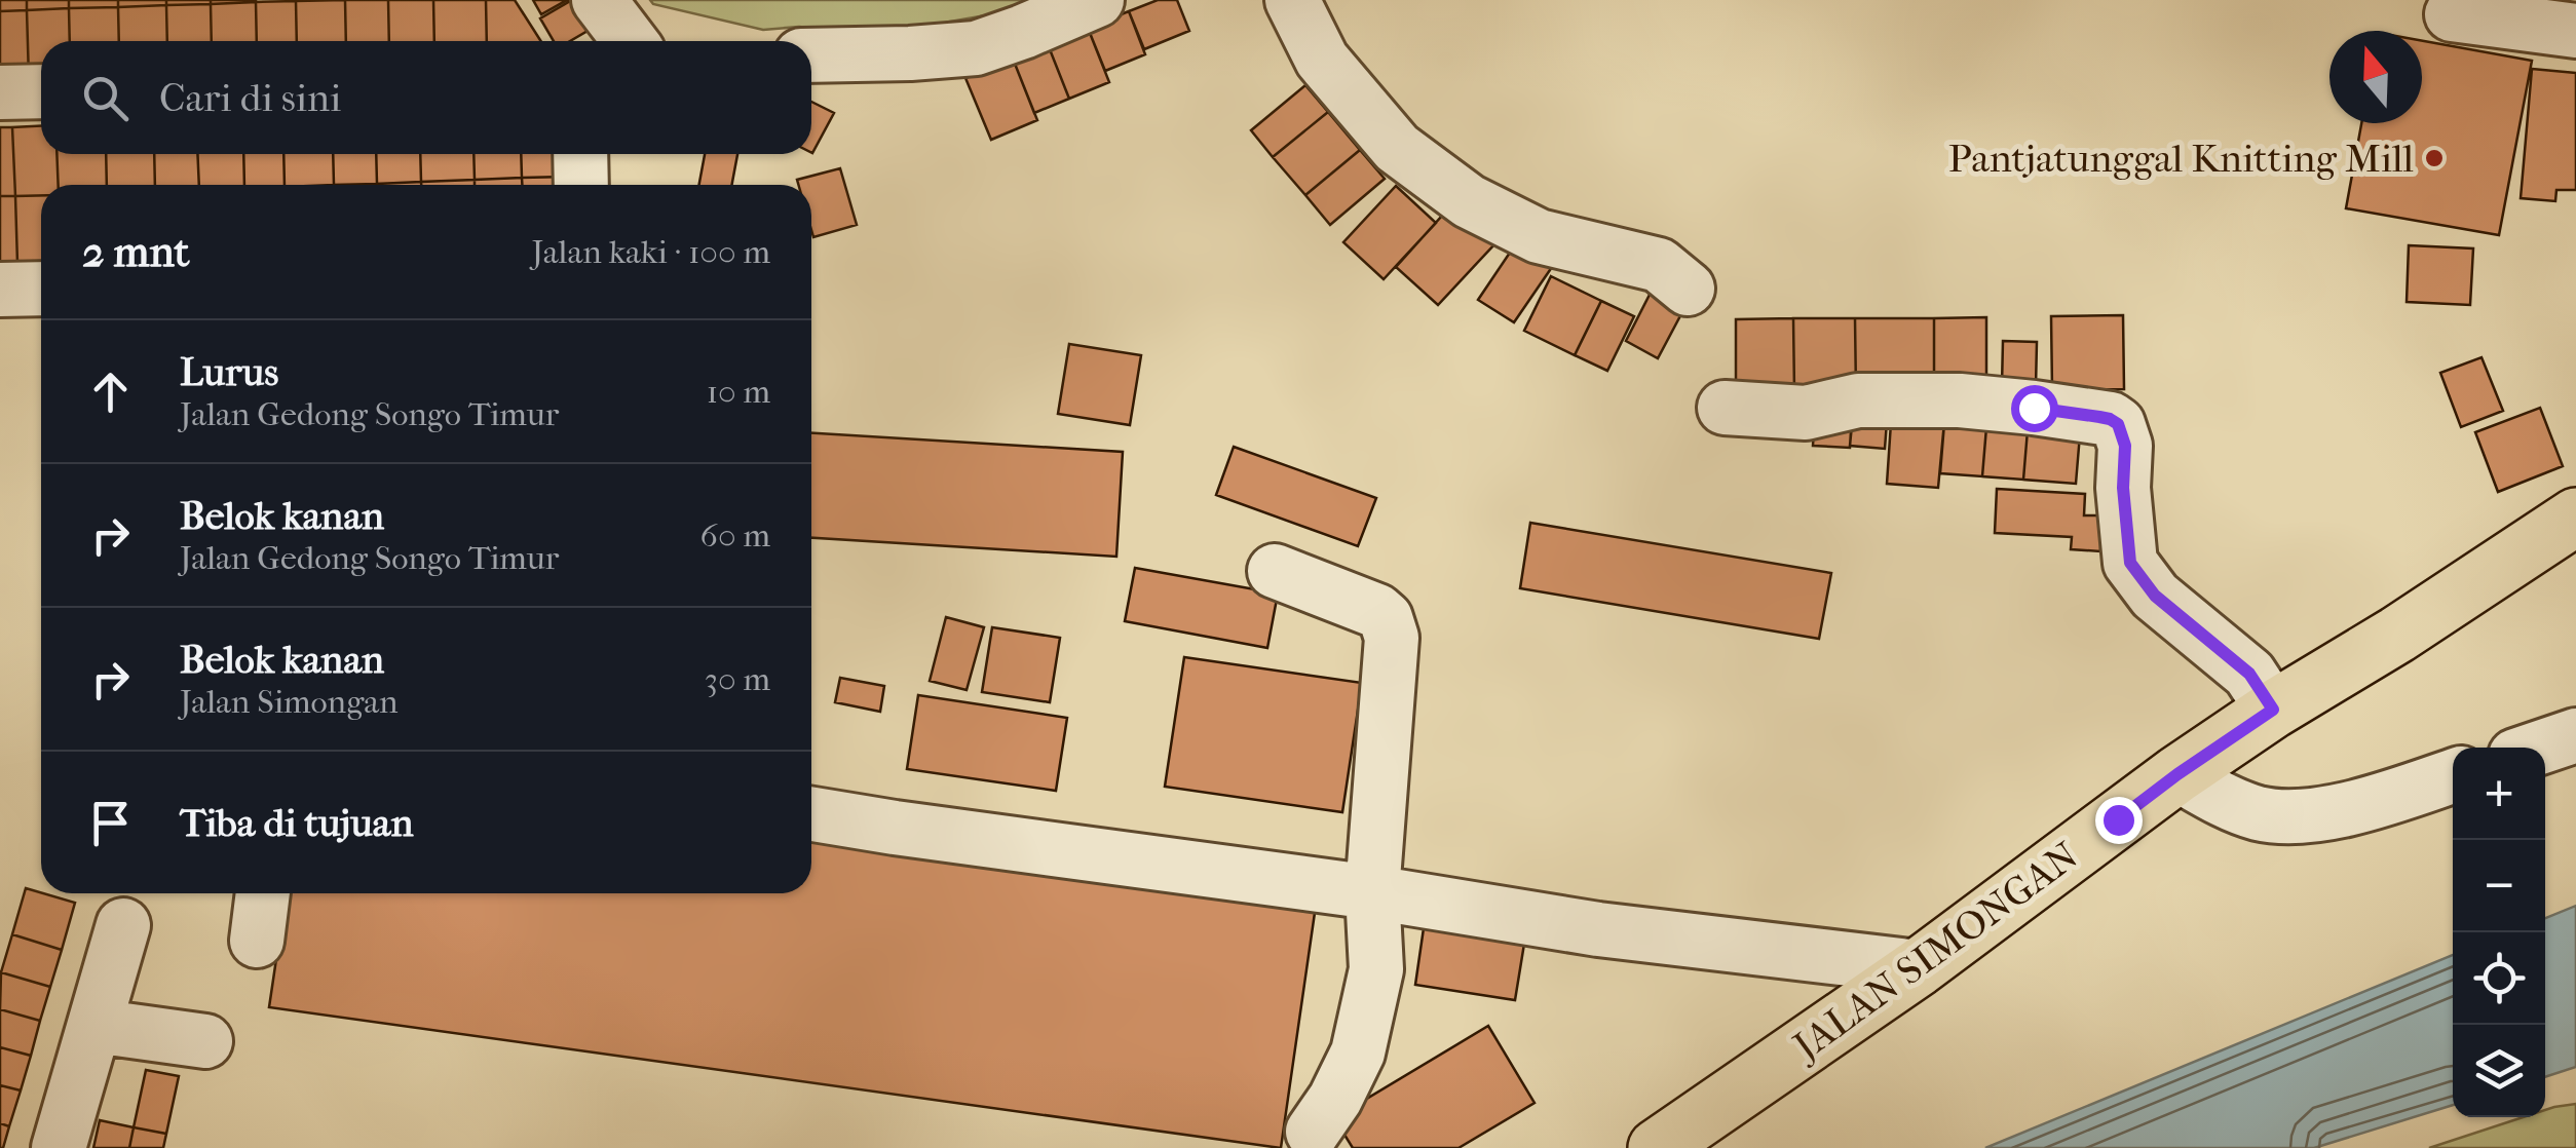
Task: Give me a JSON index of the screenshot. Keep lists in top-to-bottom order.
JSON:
{
  "streets": {
    "main road": ["JALAN SIMONGAN"]
  },
  "places": ["Pantjatunggal Knitting Mill"],
  "north": "top",
  "page": {
    "search": "Cari di sini",
    "heading": ["2 mnt", "Jalan kaki · 100 m"],
    "list": [
      ["Lurus", "Jalan Gedong Songo Timur", "10 m"],
      ["Belok kanan", "Jalan Gedong Songo Timur", "60 m"],
      ["Belok kanan", "Jalan Simongan", "30 m"],
      "Tiba di tujuan"
    ],
    "map_buttons": ["+", "−"]
  }
}
